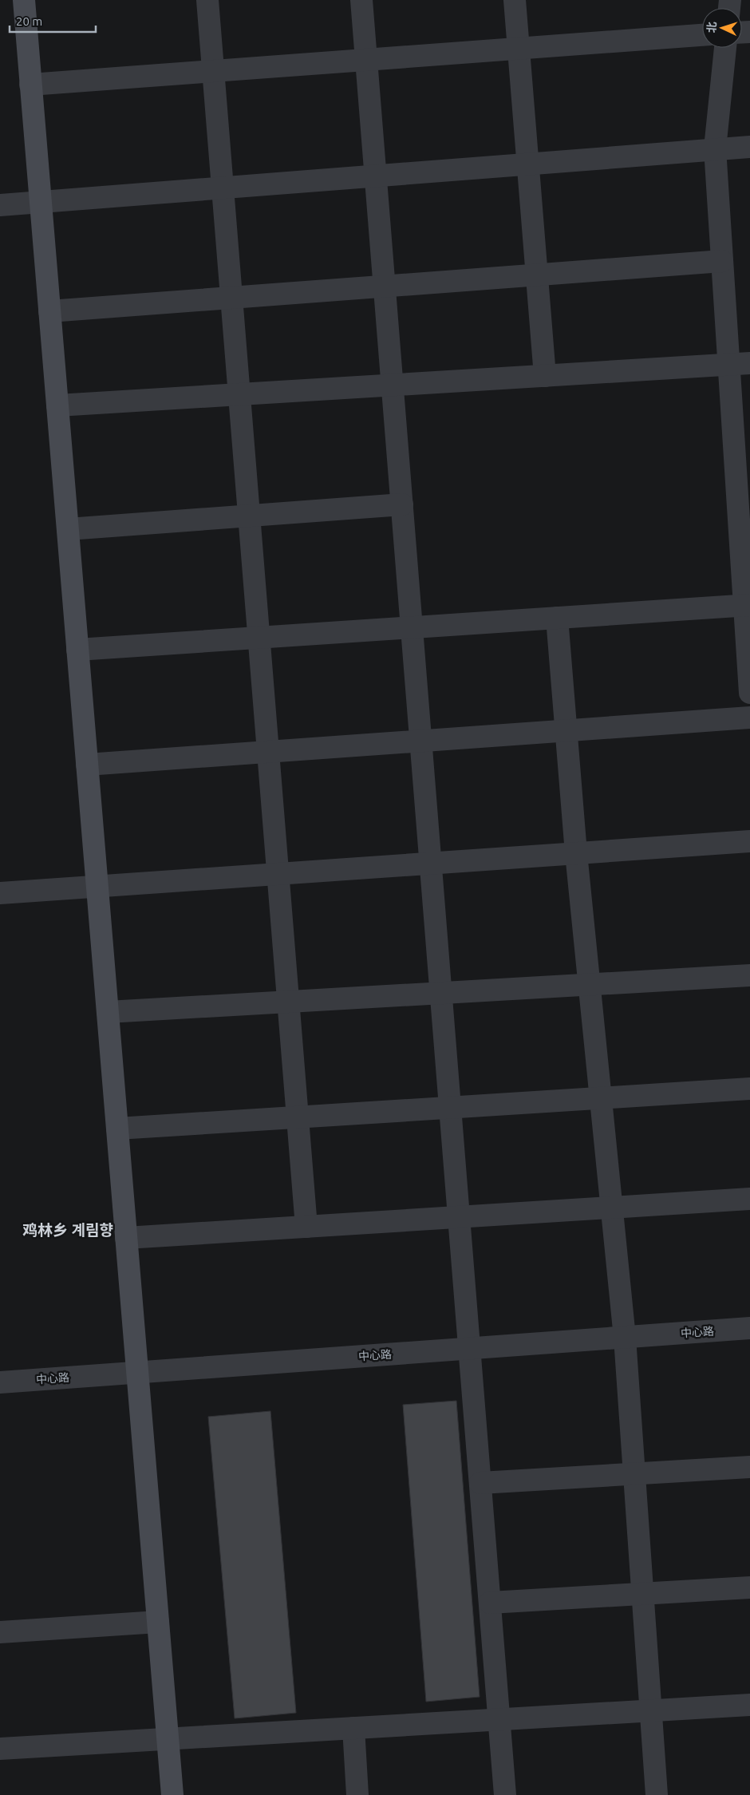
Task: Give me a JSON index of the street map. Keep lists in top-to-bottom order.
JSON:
{
  "streets": {
    "street": ["中心路"]
  },
  "districts": ["鸡林乡 계림향"],
  "scale_bar": "20 m",
  "north": "left"
}
